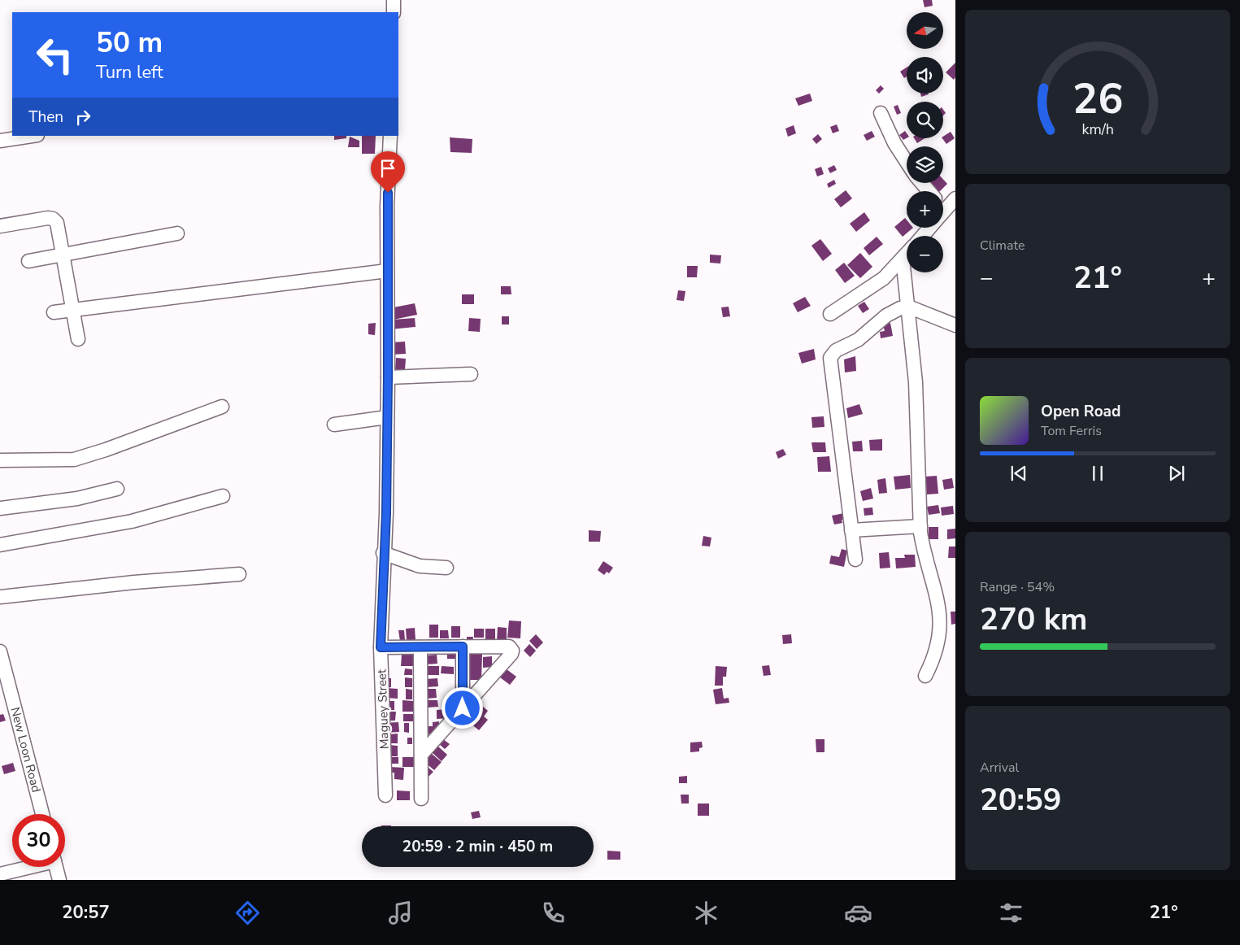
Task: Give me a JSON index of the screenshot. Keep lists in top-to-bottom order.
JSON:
{
  "streets": {
    "street": ["Maguey Street", "New Loon Road"]
  },
  "north": "left",
  "page": {
    "map_buttons": ["+", "−"],
    "turn": ["50 m", "Turn left"],
    "then": "Then",
    "tile": [
      "Climate",
      ["Range · 54%", "270 km"],
      ["Arrival", "20:59"]
    ],
    "heat": ["−", "21°", "+"],
    "song": ["Open Road", "Tom Ferris"],
    "limit": "30",
    "trip": "20:59 · 2 min · 450 m",
    "tabs": ["20:57", "21°"],
    "gauge": ["26", "km/h"]
  }
}
